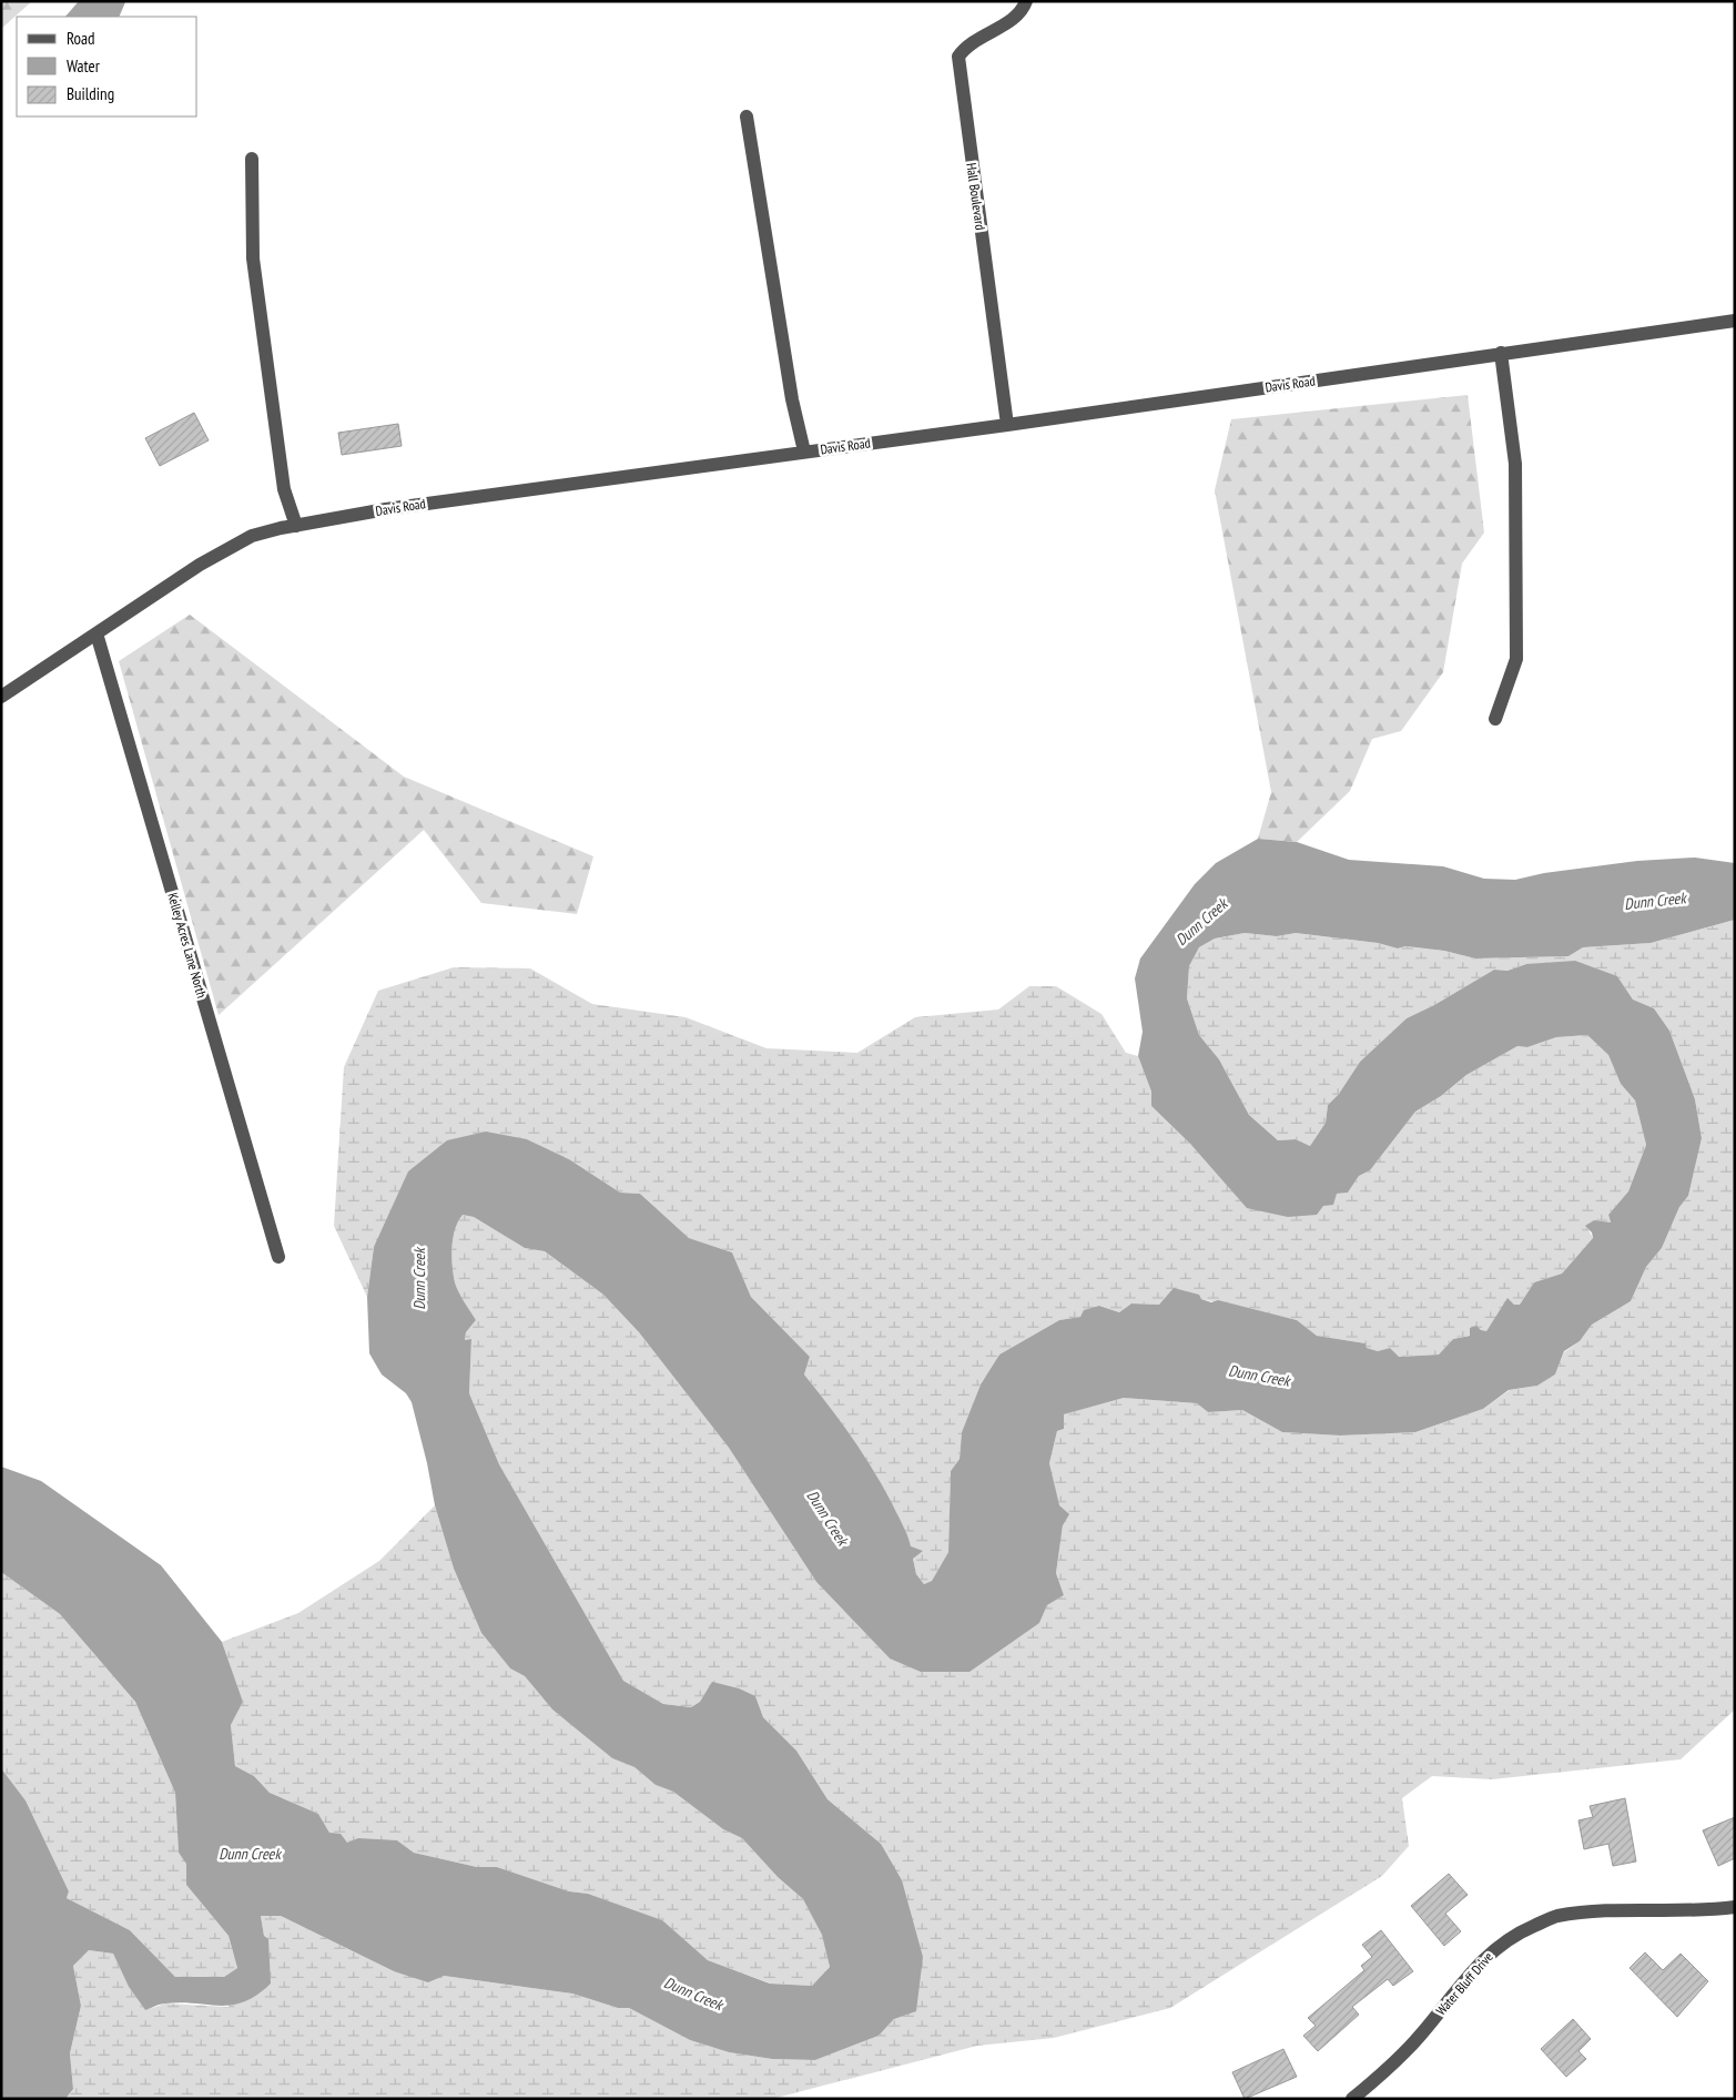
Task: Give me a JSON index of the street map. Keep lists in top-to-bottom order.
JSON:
{
  "streets": {
    "street": [
      "Hall Boulevard",
      "Davis Road",
      "Kelley Acres Lane North",
      "Water Bluff Drive"
    ]
  },
  "crossings": [
    ["Hall Boulevard", "Davis Road"],
    ["Davis Road", "Kelley Acres Lane North"]
  ],
  "water": ["Dunn Creek"],
  "legend": ["Road", "Water", "Building"]
}
